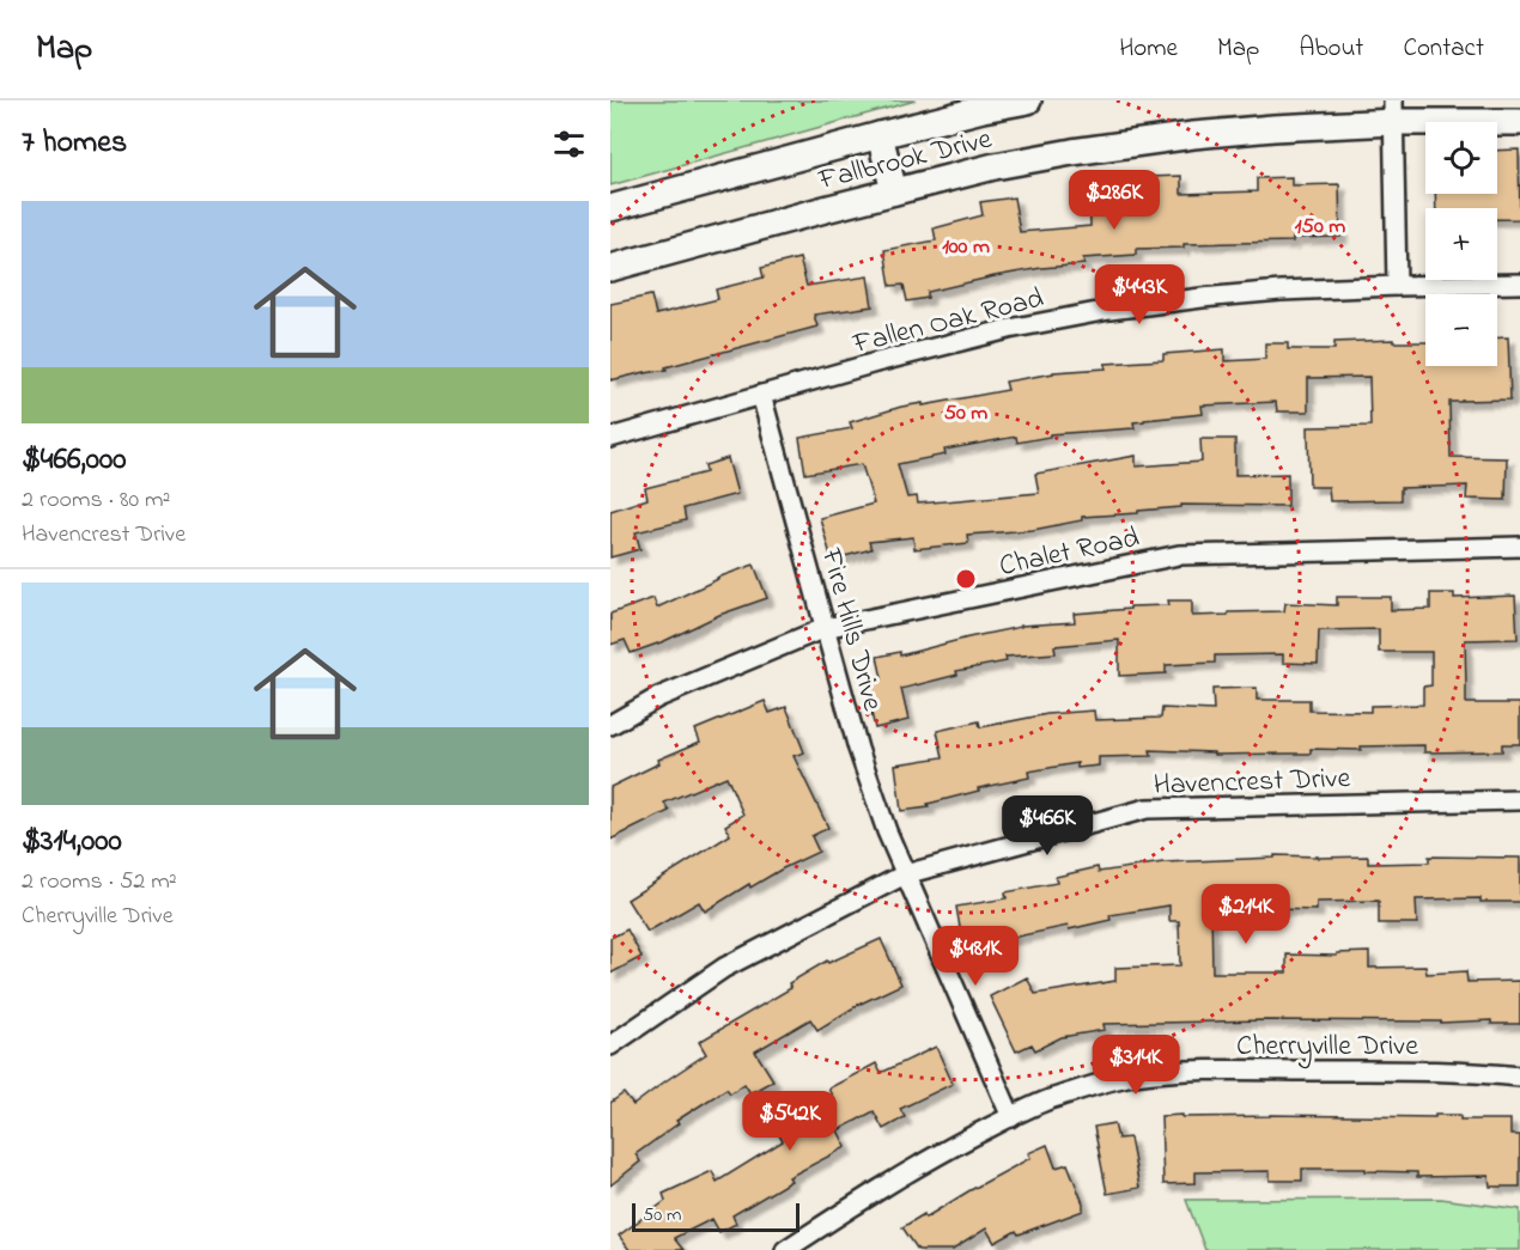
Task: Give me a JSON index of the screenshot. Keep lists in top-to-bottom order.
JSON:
{
  "streets": {
    "main road": ["Fallbrook Drive"],
    "street": [
      "Fallen Oak Road",
      "Chalet Road",
      "Fire Hills Drive",
      "Havencrest Drive",
      "Cherryville Drive"
    ]
  },
  "crossings": [
    ["Fallen Oak Road", "Fire Hills Drive"],
    ["Chalet Road", "Fire Hills Drive"],
    ["Fire Hills Drive", "Havencrest Drive"]
  ],
  "scale_bar": "50 m",
  "page": {
    "header": "Map",
    "nav": [
      "Home",
      "Map",
      "About",
      "Contact"
    ],
    "heading": "7 homes",
    "map_buttons": ["+", "−"],
    "price": [
      "$286K",
      "$443K",
      "$466K",
      "$214K",
      "$481K",
      "$314K",
      "$542K"
    ],
    "list": [
      {
        "name": "$466,000",
        "note": "2 rooms · 80 m² · Havencrest Drive"
      },
      {
        "name": "$314,000",
        "note": "2 rooms · 52 m² · Cherryville Drive"
      }
    ],
    "scale": "50 m"
  },
  "rings": ["150 m", "100 m", "50 m"]
}
